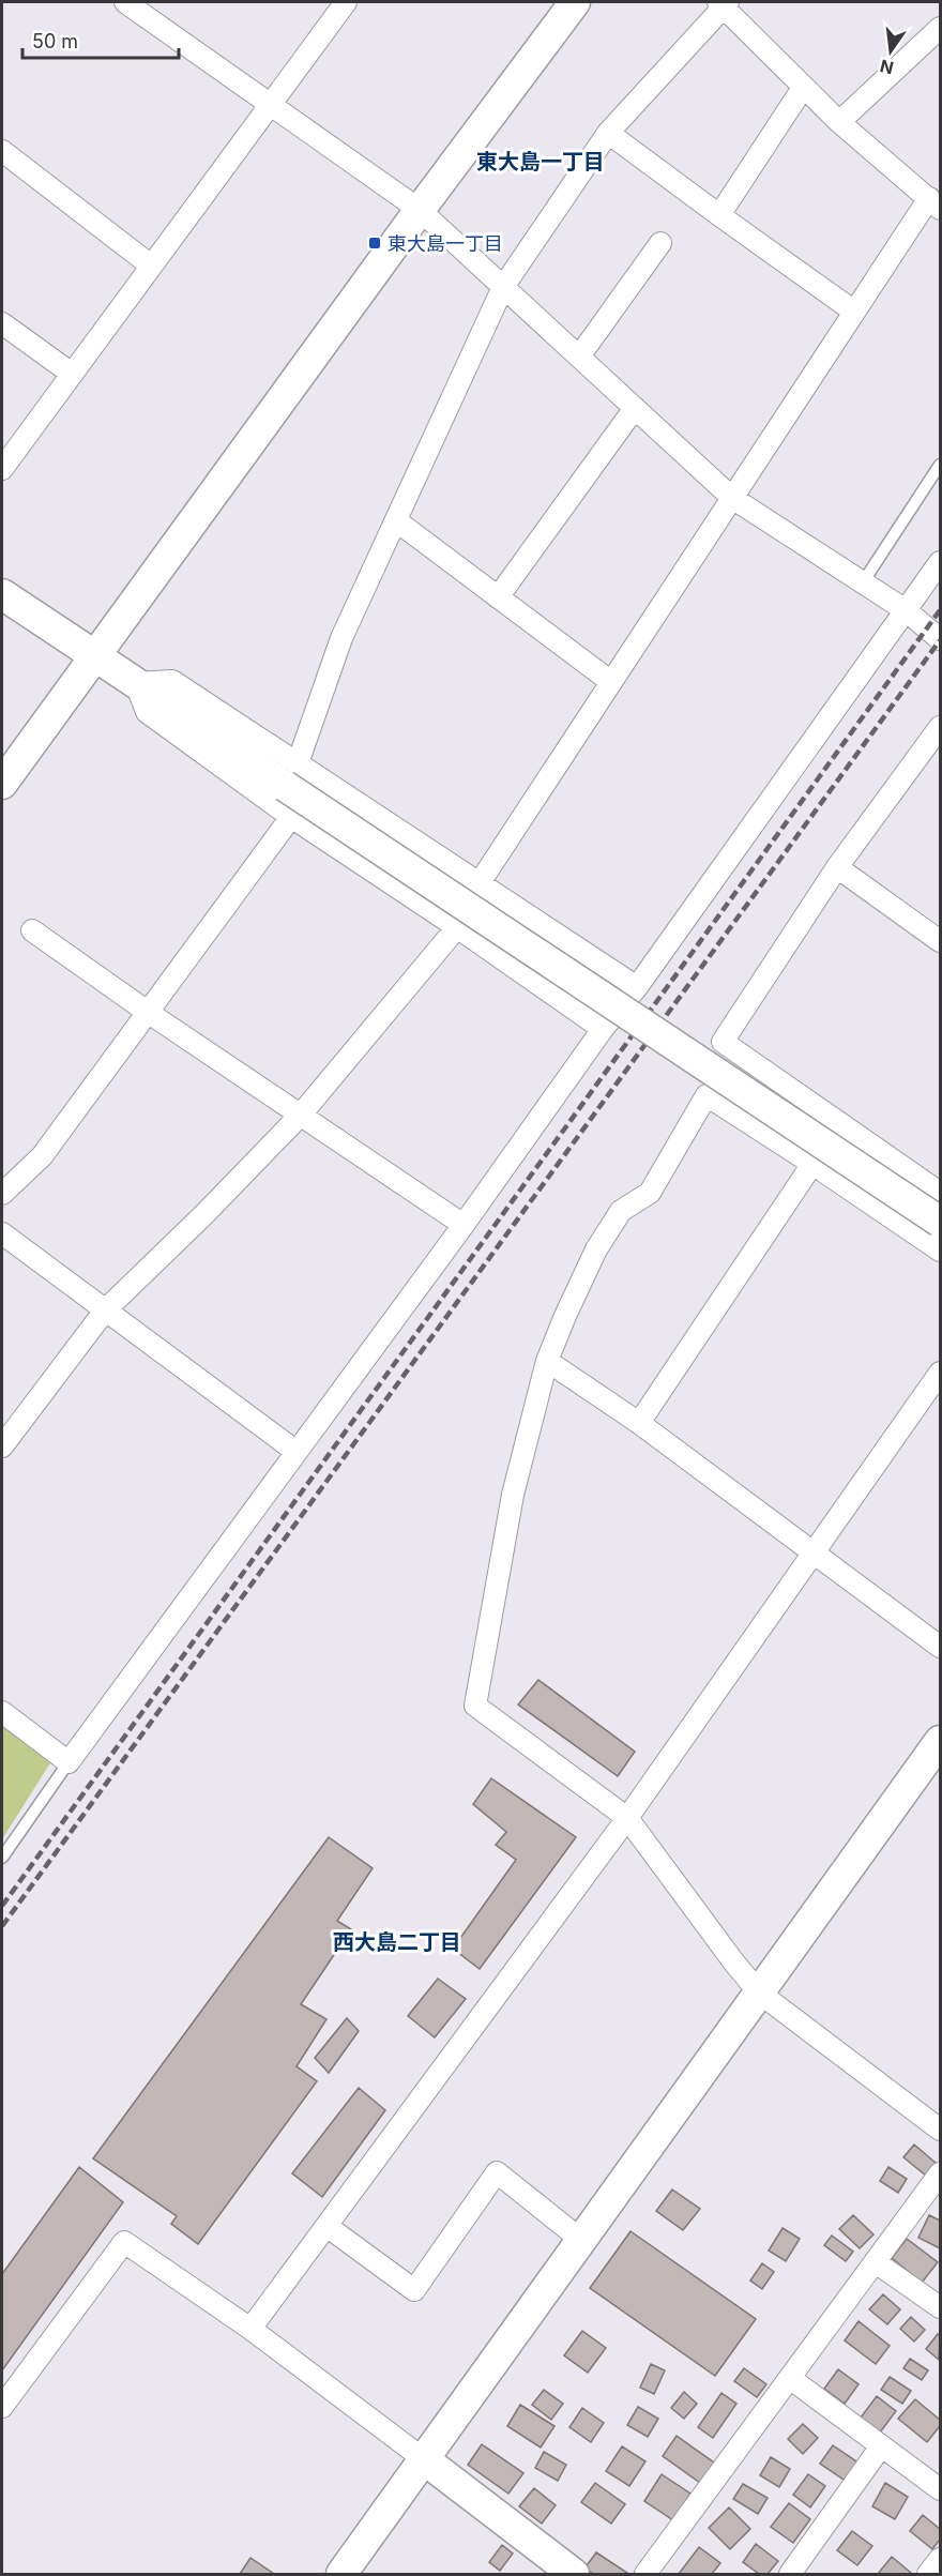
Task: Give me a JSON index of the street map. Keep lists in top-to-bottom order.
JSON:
{
  "districts": ["東大島一丁目", "西大島二丁目"],
  "places": {
    "transit": ["東大島一丁目"]
  },
  "scale_bar": "50 m",
  "north": "bottom"
}
